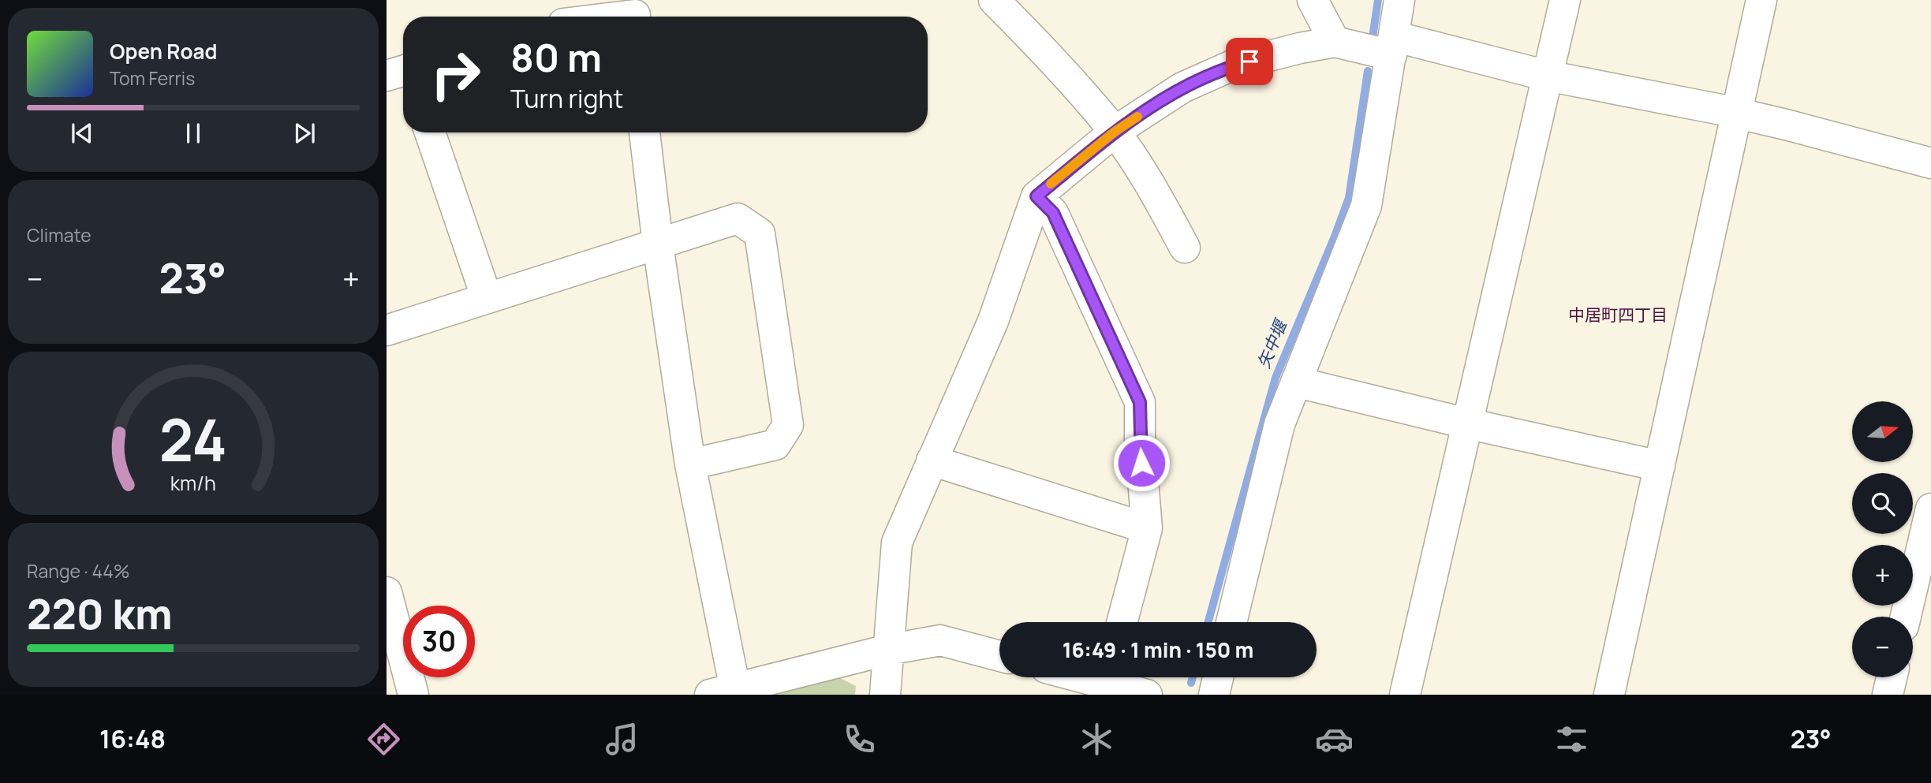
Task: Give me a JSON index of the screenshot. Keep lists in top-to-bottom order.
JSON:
{
  "districts": ["中居町四丁目"],
  "water": ["矢中堰"],
  "north": "right",
  "page": {
    "turn": ["80 m", "Turn right"],
    "song": ["Open Road", "Tom Ferris"],
    "tile": [
      "Climate",
      ["Range · 44%", "220 km"]
    ],
    "heat": ["−", "23°", "+"],
    "map_buttons": ["+", "−"],
    "limit": "30",
    "trip": "16:49 · 1 min · 150 m",
    "tabs": ["16:48", "23°"],
    "gauge": ["24", "km/h"]
  }
}
